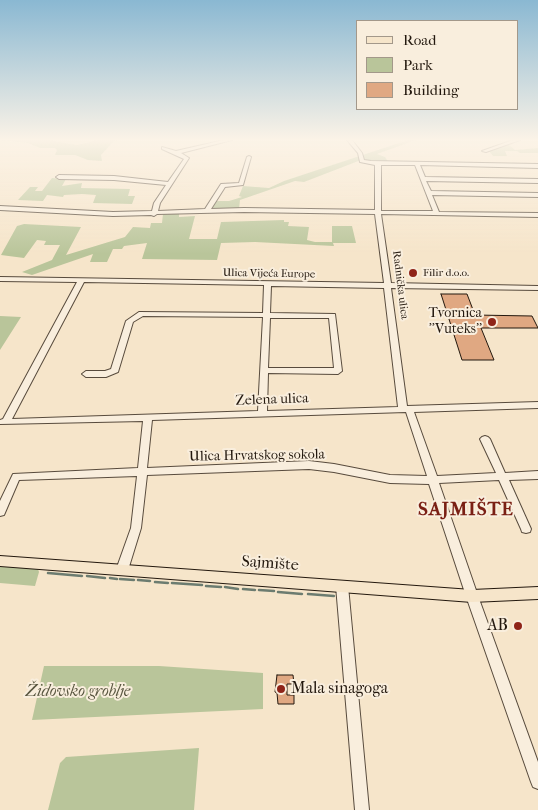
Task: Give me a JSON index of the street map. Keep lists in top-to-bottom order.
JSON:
{
  "streets": {
    "main road": ["Sajmište"],
    "street": [
      "Ulica Vijeća Europe",
      "Radnička ulica",
      "Zelena ulica",
      "Ulica Hrvatskog sokola"
    ]
  },
  "crossings": [
    ["Ulica Vijeća Europe", "Radnička ulica"],
    ["Radnička ulica", "Zelena ulica"],
    ["Radnička ulica", "Ulica Hrvatskog sokola"],
    ["Radnička ulica", "Sajmište"]
  ],
  "districts": ["SAJMIŠTE"],
  "parks": ["Židovsko groblje"],
  "places": [
    "Filir d.o.o.",
    "Tvornica ''Vuteks''",
    "AB",
    "Mala sinagoga"
  ],
  "legend": ["Road", "Park", "Building"]
}
